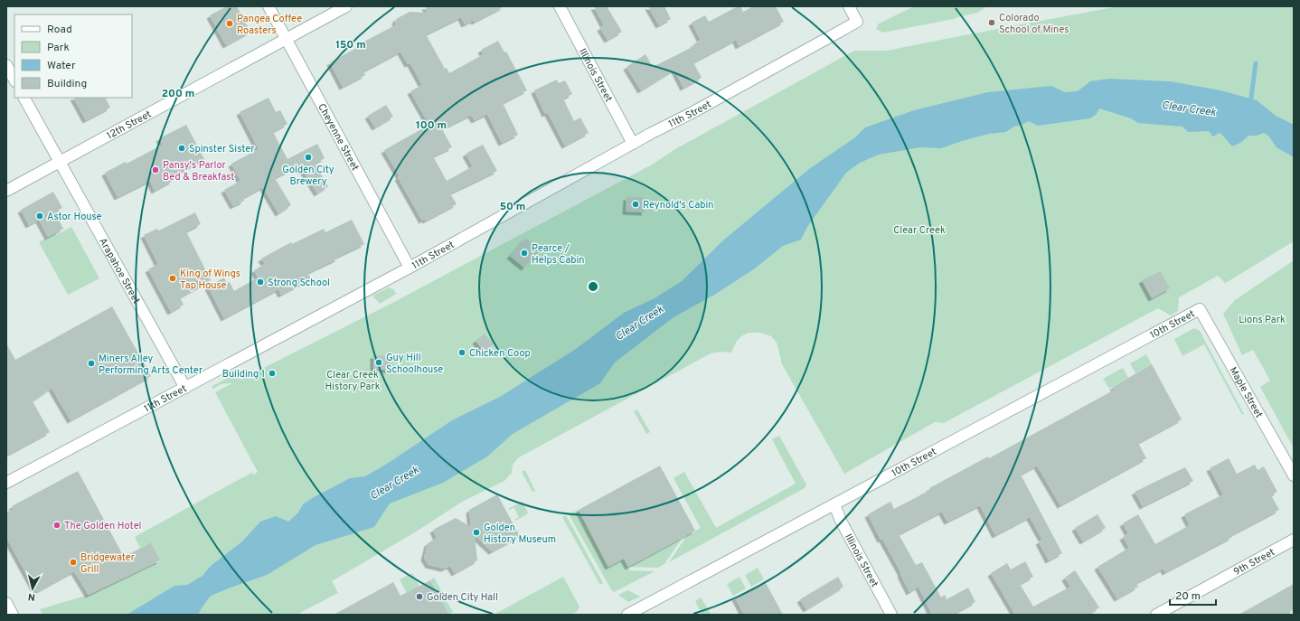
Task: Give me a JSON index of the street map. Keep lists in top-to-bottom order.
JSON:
{
  "streets": {
    "street": [
      "Illinois Street",
      "11th Street",
      "12th Street",
      "Cheyenne Street",
      "Arapahoe Street",
      "10th Street",
      "Maple Street",
      "9th Street"
    ]
  },
  "crossings": [
    ["Illinois Street", "11th Street"],
    ["Illinois Street", "10th Street"],
    ["11th Street", "Cheyenne Street"],
    ["11th Street", "Arapahoe Street"],
    ["12th Street", "Cheyenne Street"],
    ["12th Street", "Arapahoe Street"],
    ["10th Street", "Maple Street"]
  ],
  "water": ["Clear Creek"],
  "parks": ["Clear Creek", "Lions Park", "Clear Creek History Park"],
  "places": [
    "Colorado School of Mines",
    "Pangea Coffee Roasters",
    "Spinster Sister",
    "Golden City Brewery",
    "Pansy's Parlor Bed & Breakfast",
    "Reynold's Cabin",
    "Astor House",
    "Pearce / Helps Cabin",
    "King of Wings Tap House",
    "Strong School",
    "Chicken Coop",
    "Guy Hill Schoolhouse",
    "Miners Alley Performing Arts Center",
    "Building 1",
    "The Golden Hotel",
    "Golden History Museum",
    "Bridgewater Grill",
    "Golden City Hall"
  ],
  "legend": [
    "Road",
    "Park",
    "Water",
    "Building"
  ],
  "scale_bar": "20 m",
  "north": "bottom",
  "rings": [
    "150 m",
    "200 m",
    "100 m",
    "50 m"
  ]
}
